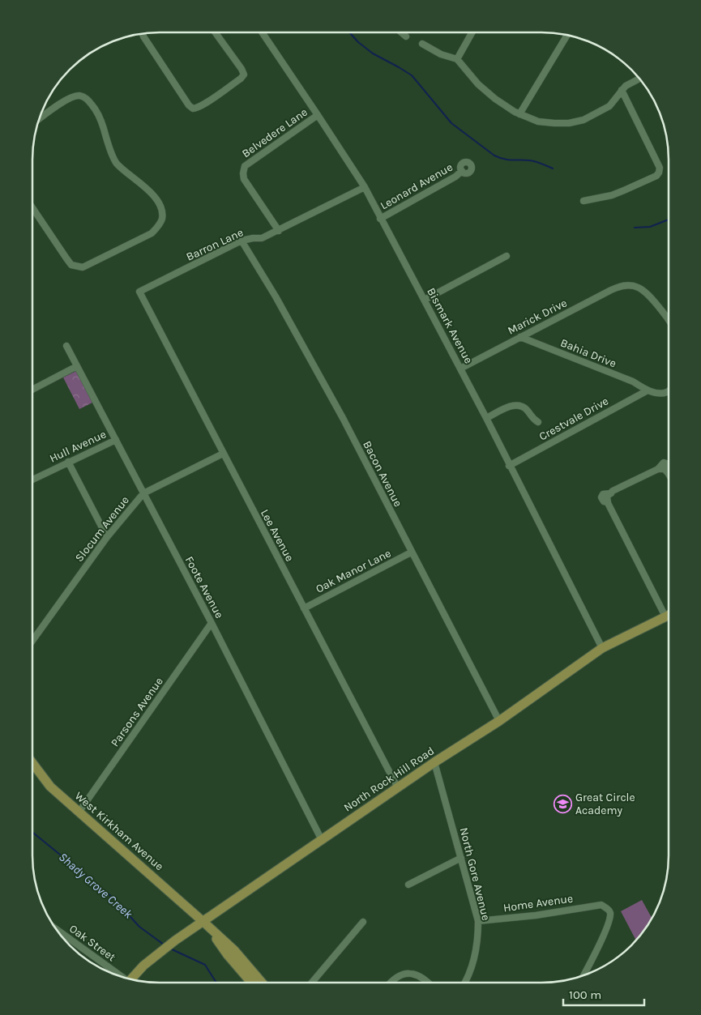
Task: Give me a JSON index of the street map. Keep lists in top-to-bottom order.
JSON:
{
  "streets": {
    "street": [
      "Belvedere Lane",
      "Leonard Avenue",
      "Barron Lane",
      "Marick Drive",
      "Bismark Avenue",
      "Bahia Drive",
      "Crestvale Drive",
      "Hull Avenue",
      "Bacon Avenue",
      "Slocum Avenue",
      "Lee Avenue",
      "Oak Manor Lane",
      "Foote Avenue",
      "Parsons Avenue",
      "North Rock Hill Road",
      "West Kirkham Avenue",
      "North Gore Avenue",
      "Home Avenue",
      "Oak Street"
    ]
  },
  "crossings": [
    ["Belvedere Lane", "Barron Lane"],
    ["Belvedere Lane", "Bismark Avenue"],
    ["Leonard Avenue", "Bismark Avenue"],
    ["Barron Lane", "Bismark Avenue"],
    ["Barron Lane", "Bacon Avenue"],
    ["Barron Lane", "Lee Avenue"],
    ["Marick Drive", "Bismark Avenue"],
    ["Marick Drive", "Bahia Drive"],
    ["Bismark Avenue", "Crestvale Drive"],
    ["Bismark Avenue", "North Rock Hill Road"],
    ["Bahia Drive", "Crestvale Drive"],
    ["Hull Avenue", "Foote Avenue"],
    ["Bacon Avenue", "Oak Manor Lane"],
    ["Bacon Avenue", "North Rock Hill Road"],
    ["Slocum Avenue", "Lee Avenue"],
    ["Slocum Avenue", "Foote Avenue"],
    ["Lee Avenue", "Oak Manor Lane"],
    ["Lee Avenue", "North Rock Hill Road"],
    ["Foote Avenue", "Parsons Avenue"],
    ["Foote Avenue", "North Rock Hill Road"],
    ["Parsons Avenue", "West Kirkham Avenue"],
    ["North Rock Hill Road", "West Kirkham Avenue"],
    ["North Rock Hill Road", "North Gore Avenue"],
    ["North Gore Avenue", "Home Avenue"]
  ],
  "water": ["Shady Grove Creek"],
  "places": {
    "school or university": ["Great Circle Academy"]
  },
  "scale_bar": "100 m"
}
